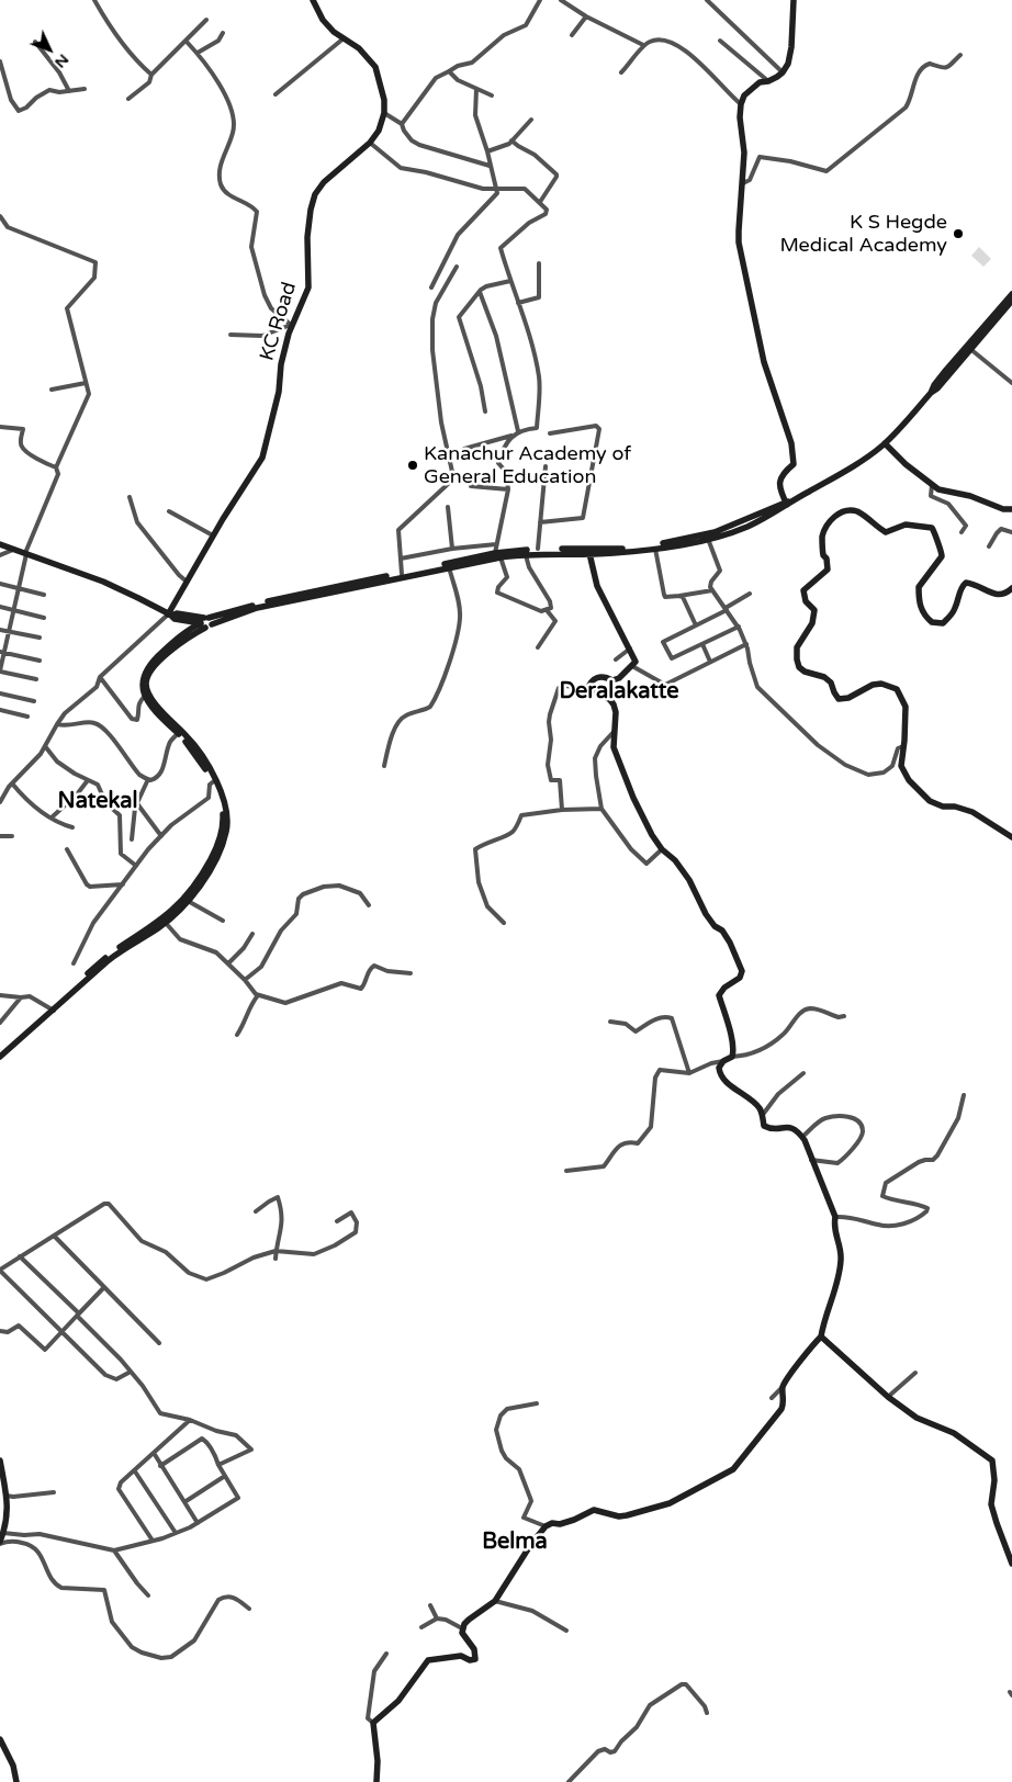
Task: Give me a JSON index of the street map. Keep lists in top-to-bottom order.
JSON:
{
  "streets": {
    "main road": ["KC Road"]
  },
  "districts": ["Deralakatte", "Natekal", "Belma"],
  "places": ["K S Hegde Medical Academy", "Kanachur Academy of General Education"],
  "north": "bottom right"
}
